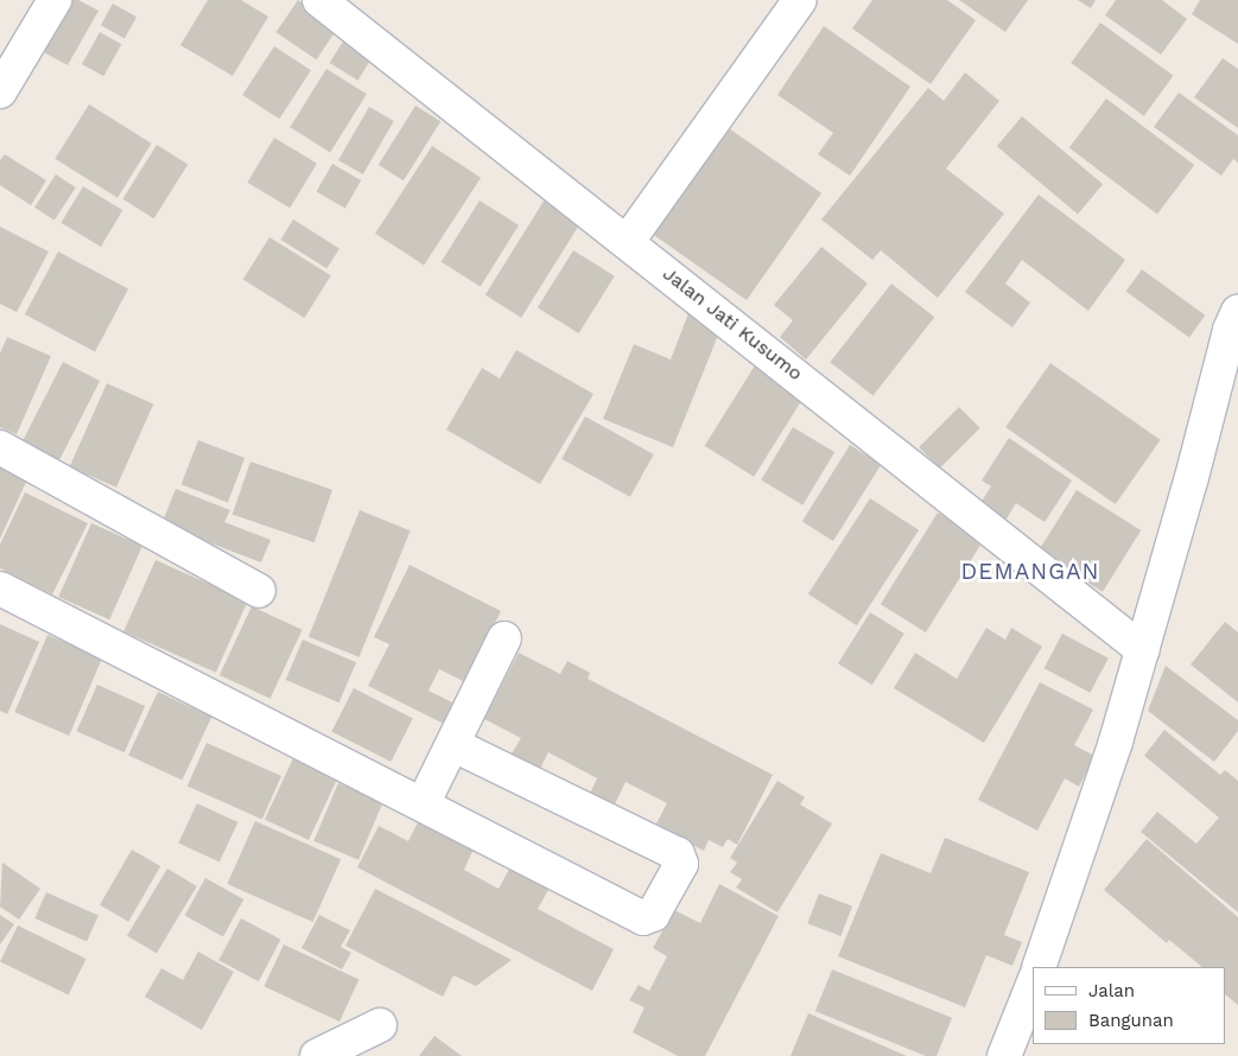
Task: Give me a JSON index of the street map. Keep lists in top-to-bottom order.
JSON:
{
  "streets": {
    "street": ["Jalan Jati Kusumo"]
  },
  "districts": ["DEMANGAN"],
  "legend": ["Jalan", "Bangunan"]
}
